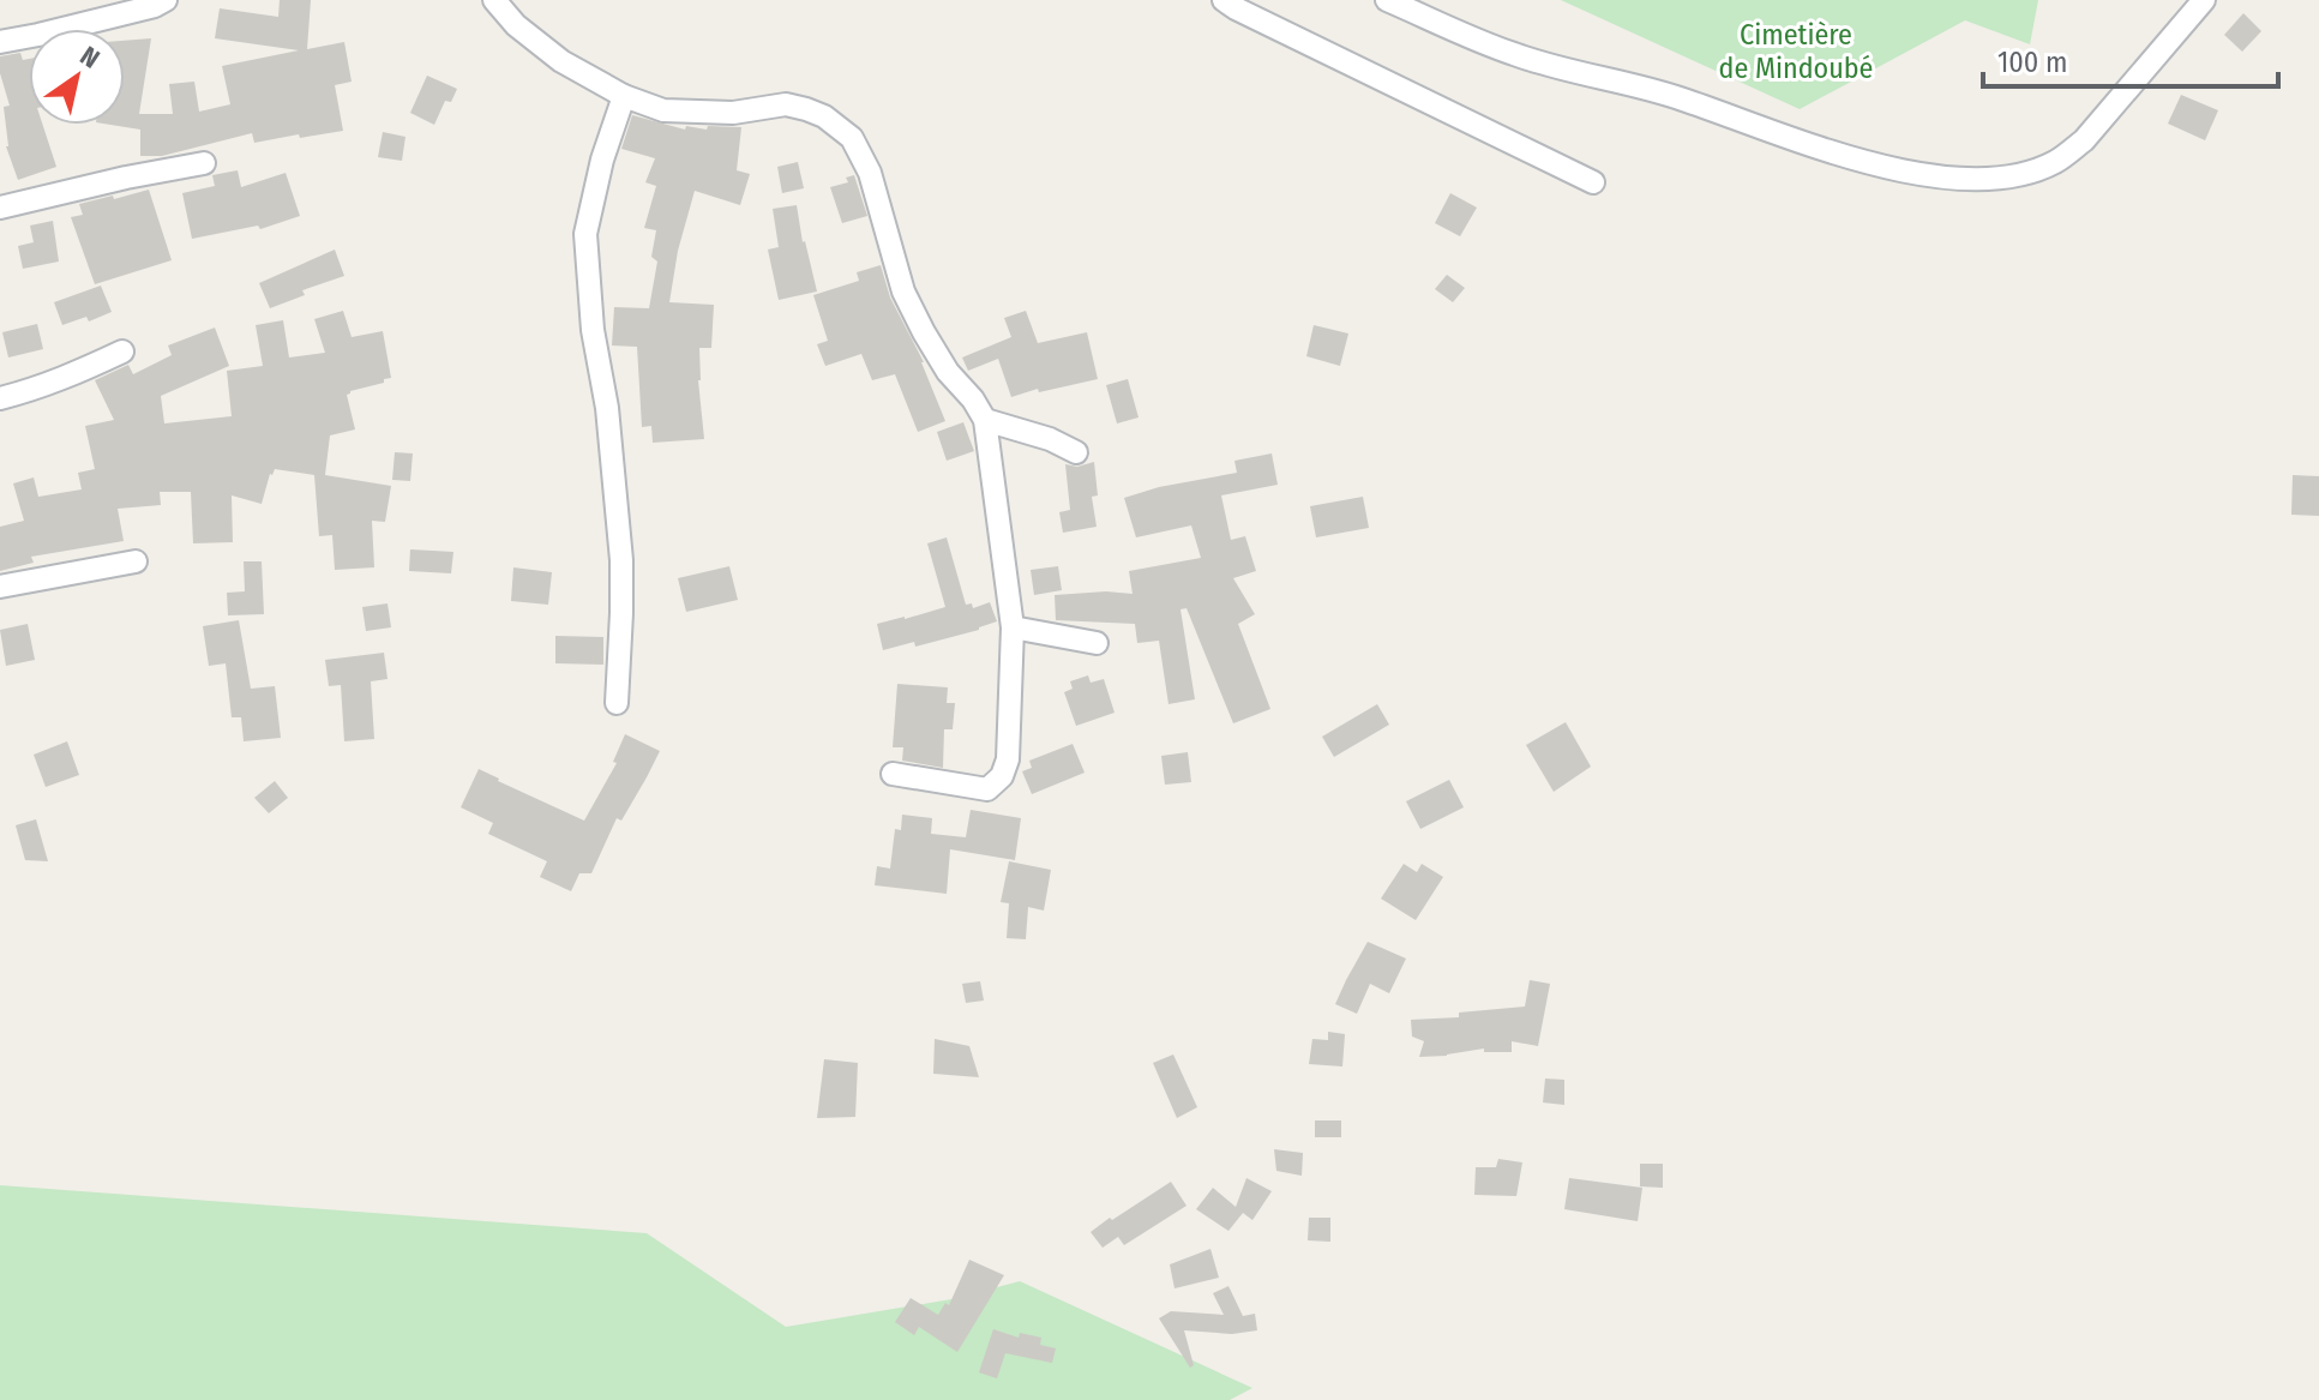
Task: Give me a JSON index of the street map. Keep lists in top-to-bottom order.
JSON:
{
  "parks": ["Cimetière de Mindoubé"],
  "scale_bar": "100 m",
  "north": "top right"
}
